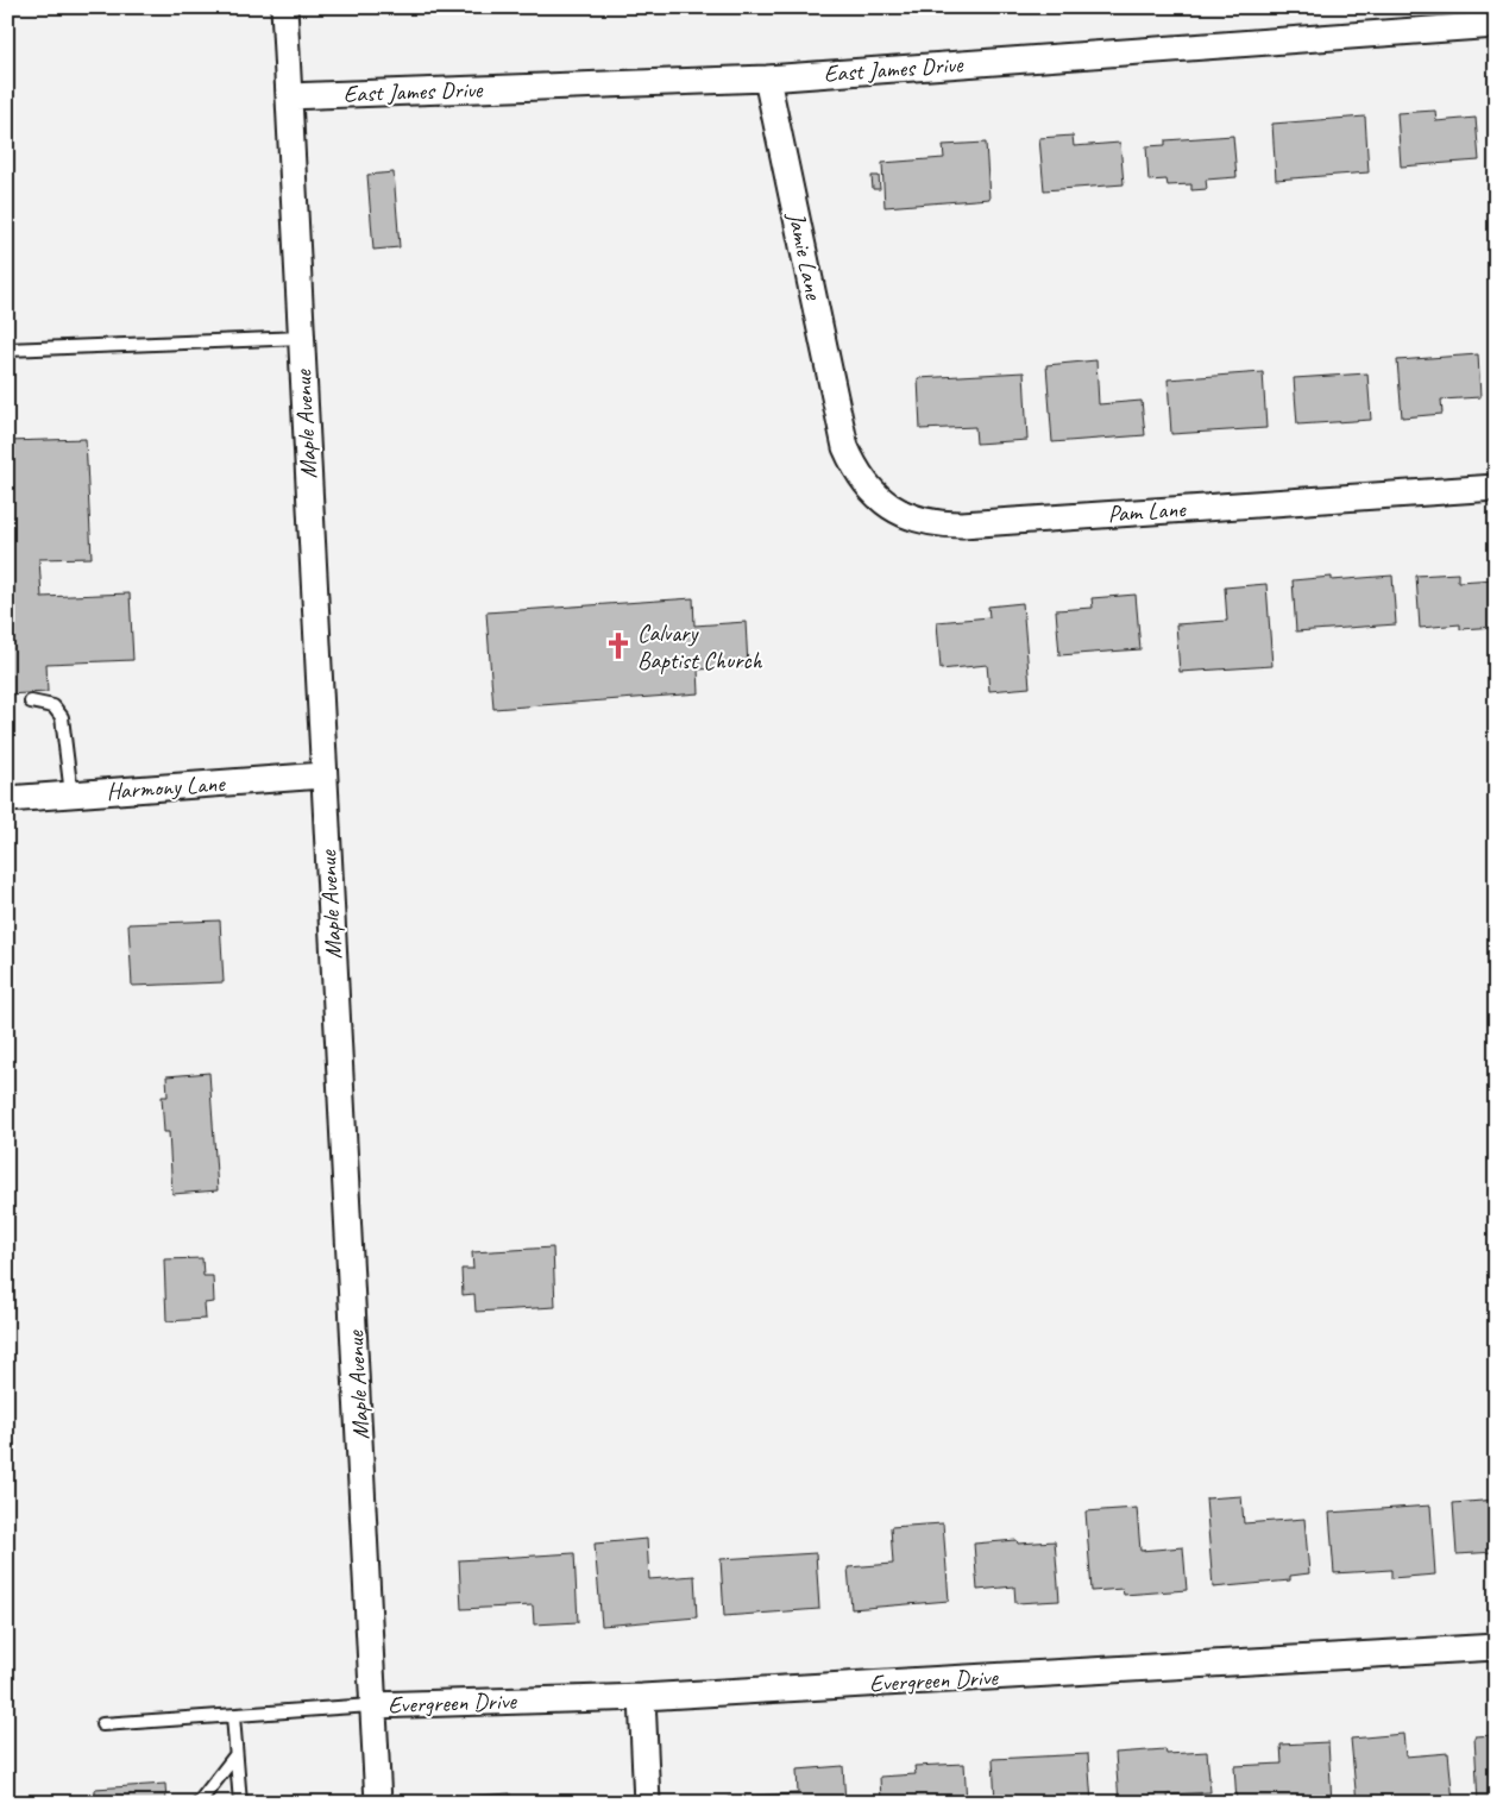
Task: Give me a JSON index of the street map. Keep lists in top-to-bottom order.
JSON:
{
  "streets": {
    "street": [
      "East James Drive",
      "Jamie Lane",
      "Maple Avenue",
      "Pam Lane",
      "Harmony Lane",
      "Evergreen Drive"
    ]
  },
  "crossings": [
    ["East James Drive", "Jamie Lane"],
    ["East James Drive", "Maple Avenue"],
    ["Jamie Lane", "Pam Lane"],
    ["Maple Avenue", "Harmony Lane"],
    ["Maple Avenue", "Evergreen Drive"]
  ],
  "places": {
    "church": ["Calvary Baptist Church"]
  }
}
